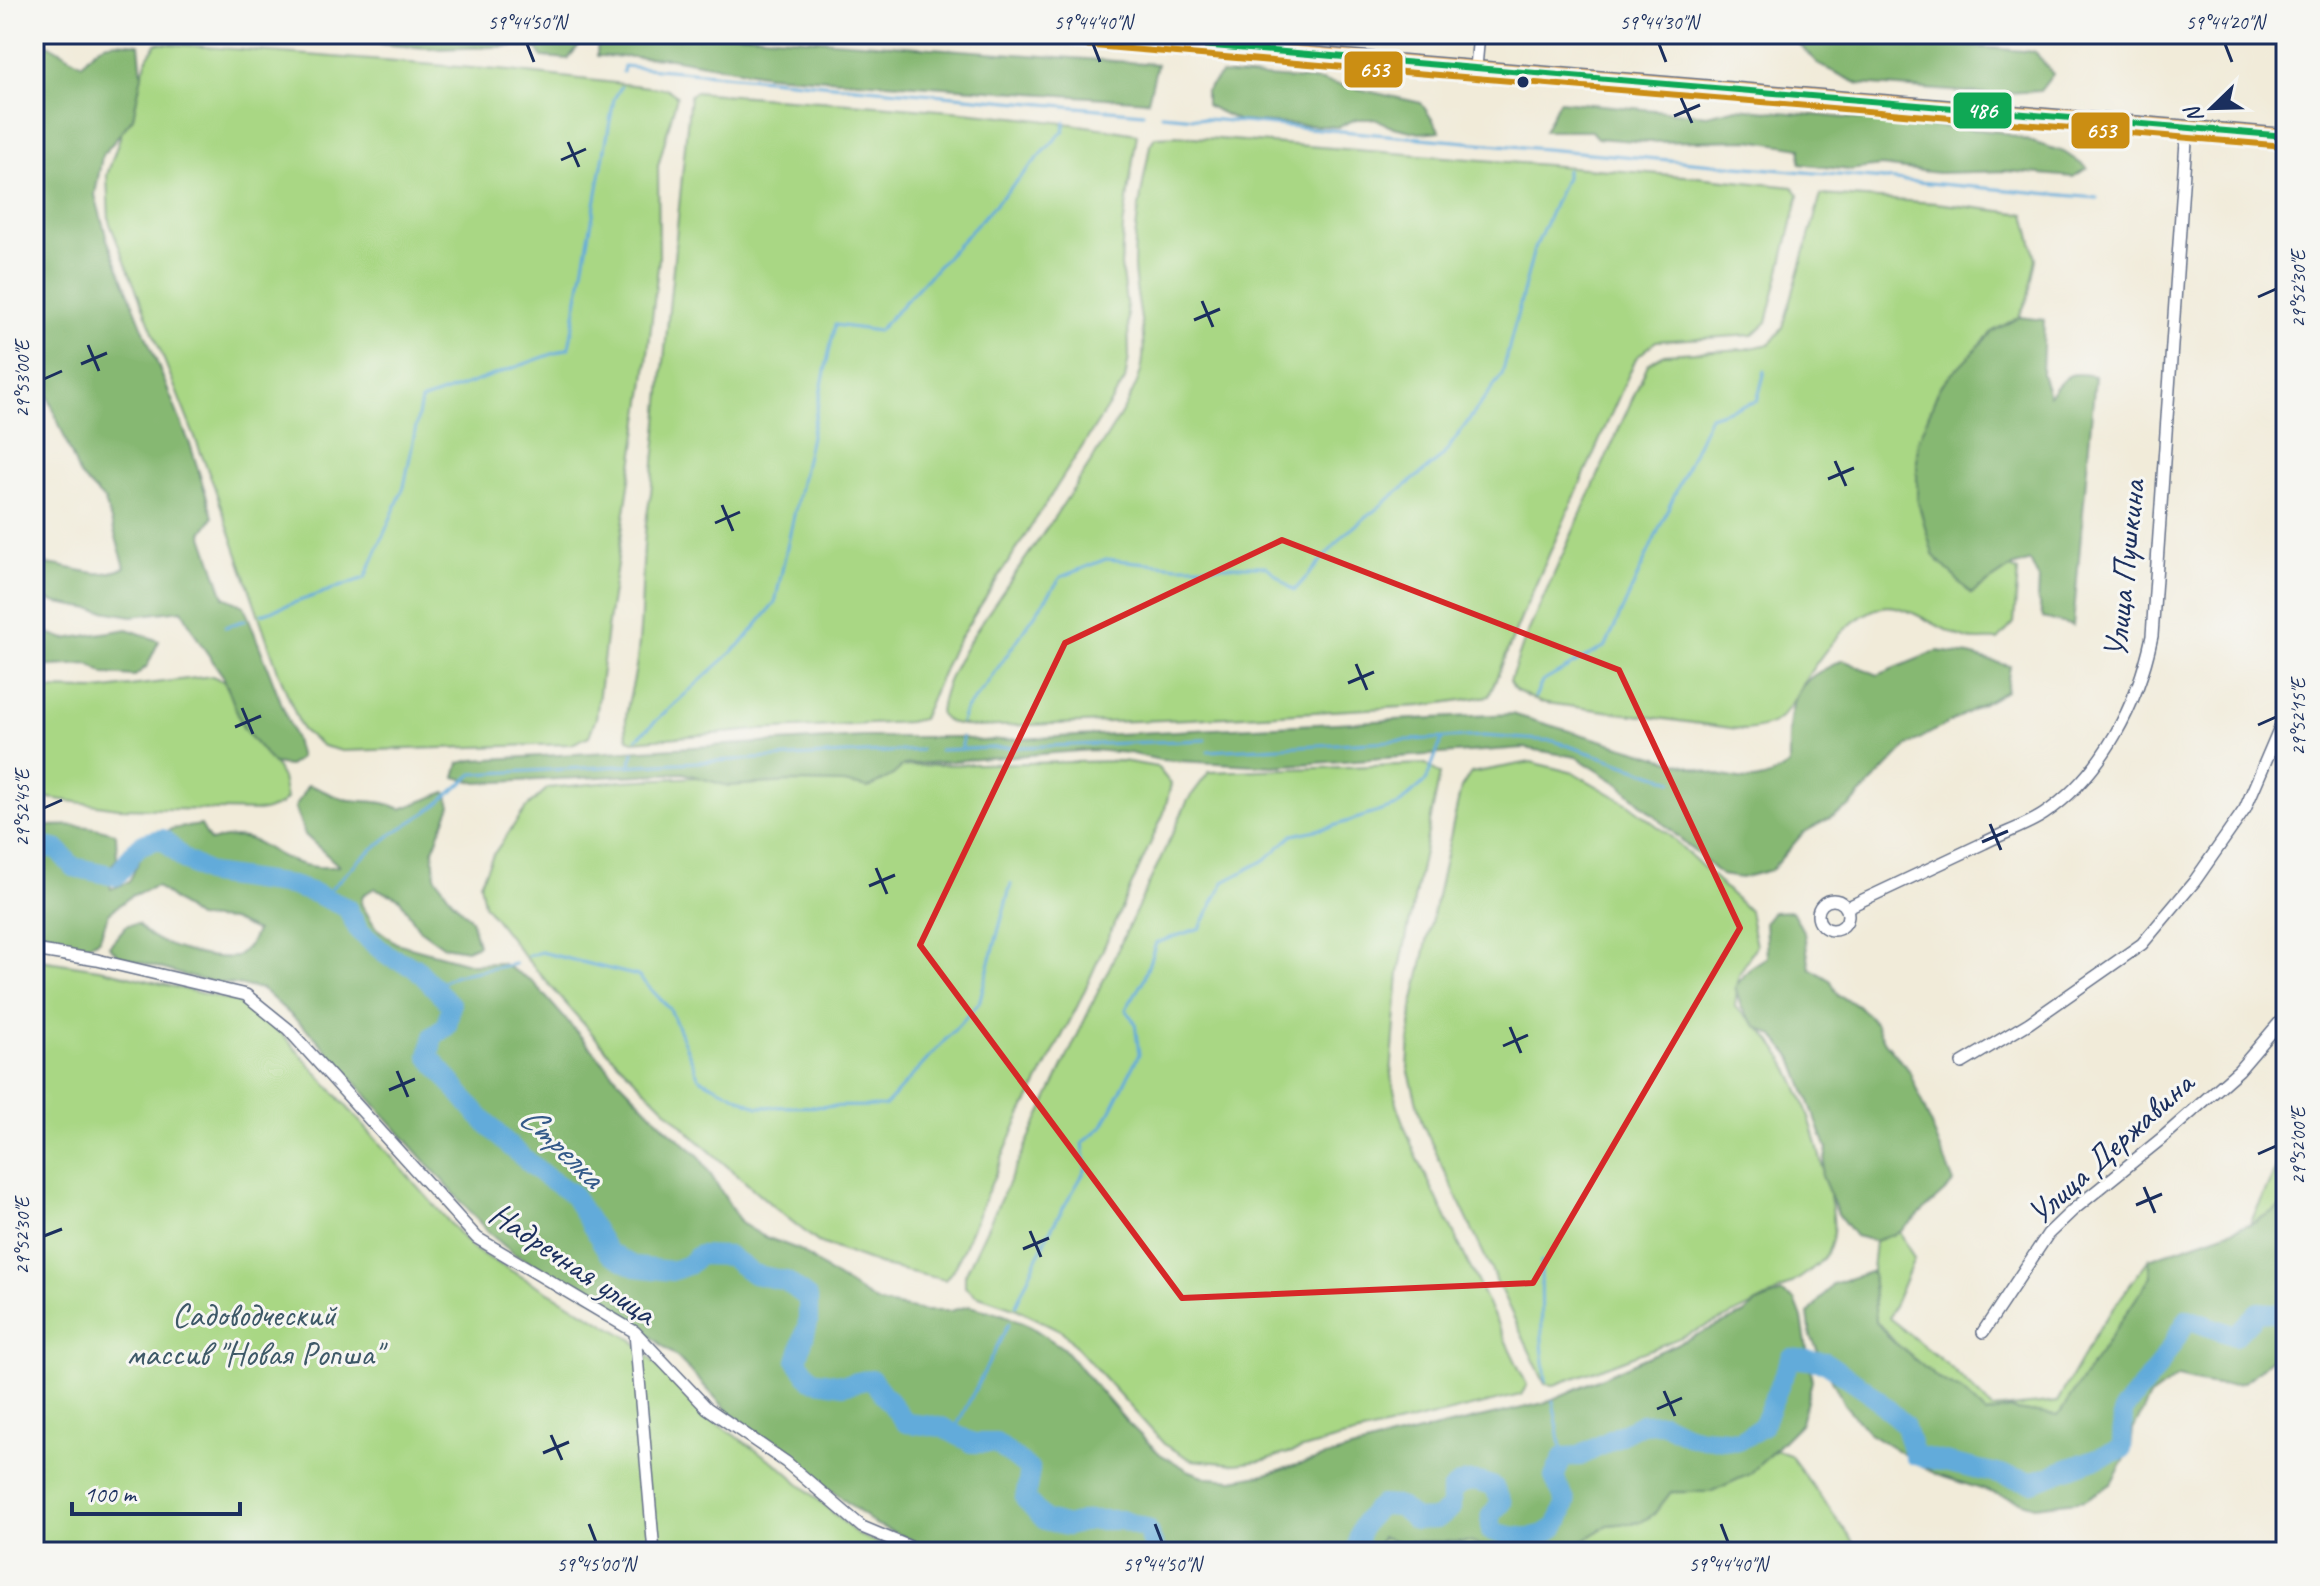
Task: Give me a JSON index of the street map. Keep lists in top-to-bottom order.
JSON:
{
  "streets": {
    "street": ["Улица Пушкина", "Улица Державина", "Надречная улица"]
  },
  "water": ["Стрелка"],
  "parks": ["Садоводческий массив \"Новая Ропша\""],
  "lines": ["transit line 486", "transit line 653"],
  "scale_bar": "100 m",
  "north": "bottom left",
  "coordinates": [
    "59°44'50\"N",
    "59°44'40\"N",
    "59°44'30\"N",
    "59°44'20\"N",
    "29°52'30\"E",
    "29°53'00\"E",
    "29°52'15\"E",
    "29°52'45\"E",
    "29°52'00\"E",
    "59°45'00\"N"
  ]
}
